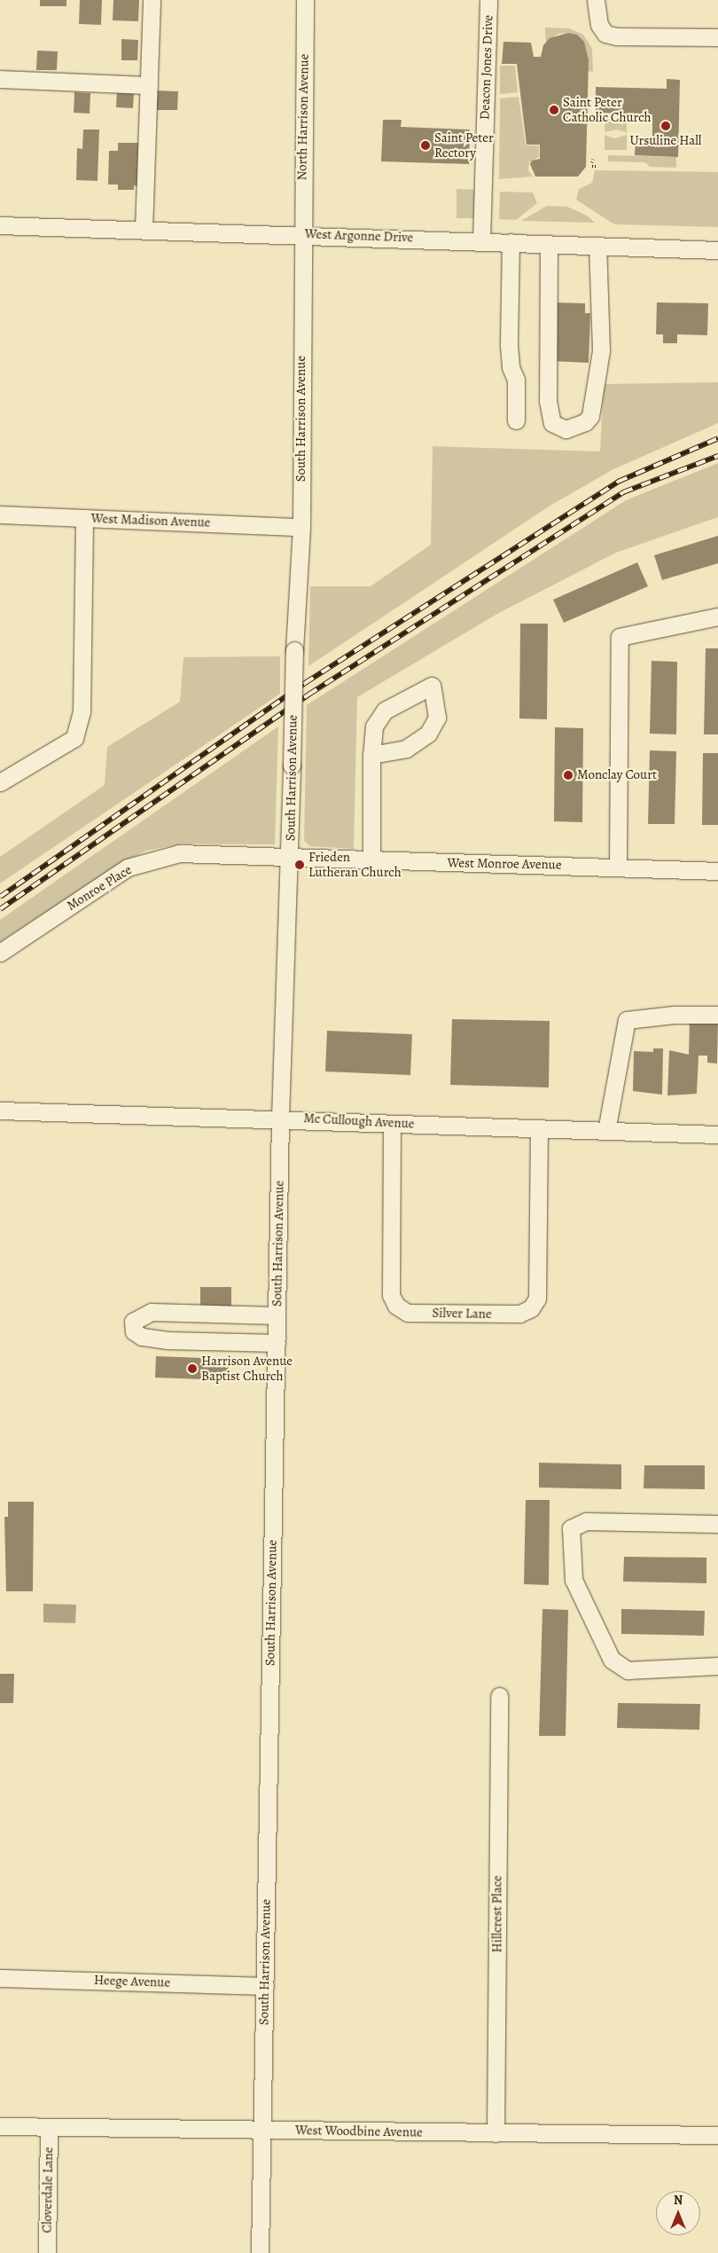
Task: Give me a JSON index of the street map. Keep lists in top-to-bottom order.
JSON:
{
  "streets": {
    "street": [
      "Deacon Jones Drive",
      "North Harrison Avenue",
      "West Argonne Drive",
      "South Harrison Avenue",
      "West Madison Avenue",
      "West Monroe Avenue",
      "Monroe Place",
      "Mc Cullough Avenue",
      "Silver Lane",
      "Hillcrest Place",
      "Heege Avenue",
      "West Woodbine Avenue",
      "Cloverdale Lane"
    ]
  },
  "crossings": [
    ["Deacon Jones Drive", "West Argonne Drive"],
    ["North Harrison Avenue", "West Argonne Drive"],
    ["North Harrison Avenue", "South Harrison Avenue"],
    ["West Argonne Drive", "South Harrison Avenue"],
    ["South Harrison Avenue", "West Madison Avenue"],
    ["South Harrison Avenue", "West Monroe Avenue"],
    ["South Harrison Avenue", "Monroe Place"],
    ["South Harrison Avenue", "Mc Cullough Avenue"],
    ["South Harrison Avenue", "Heege Avenue"],
    ["South Harrison Avenue", "West Woodbine Avenue"],
    ["West Monroe Avenue", "Monroe Place"],
    ["Mc Cullough Avenue", "Silver Lane"],
    ["Hillcrest Place", "West Woodbine Avenue"],
    ["West Woodbine Avenue", "Cloverdale Lane"]
  ],
  "places": [
    "Saint Peter Catholic Church",
    "Ursuline Hall",
    "Saint Peter Rectory",
    "Monclay Court",
    "Frieden Lutheran Church",
    "Harrison Avenue Baptist Church"
  ],
  "north": "top"
}
